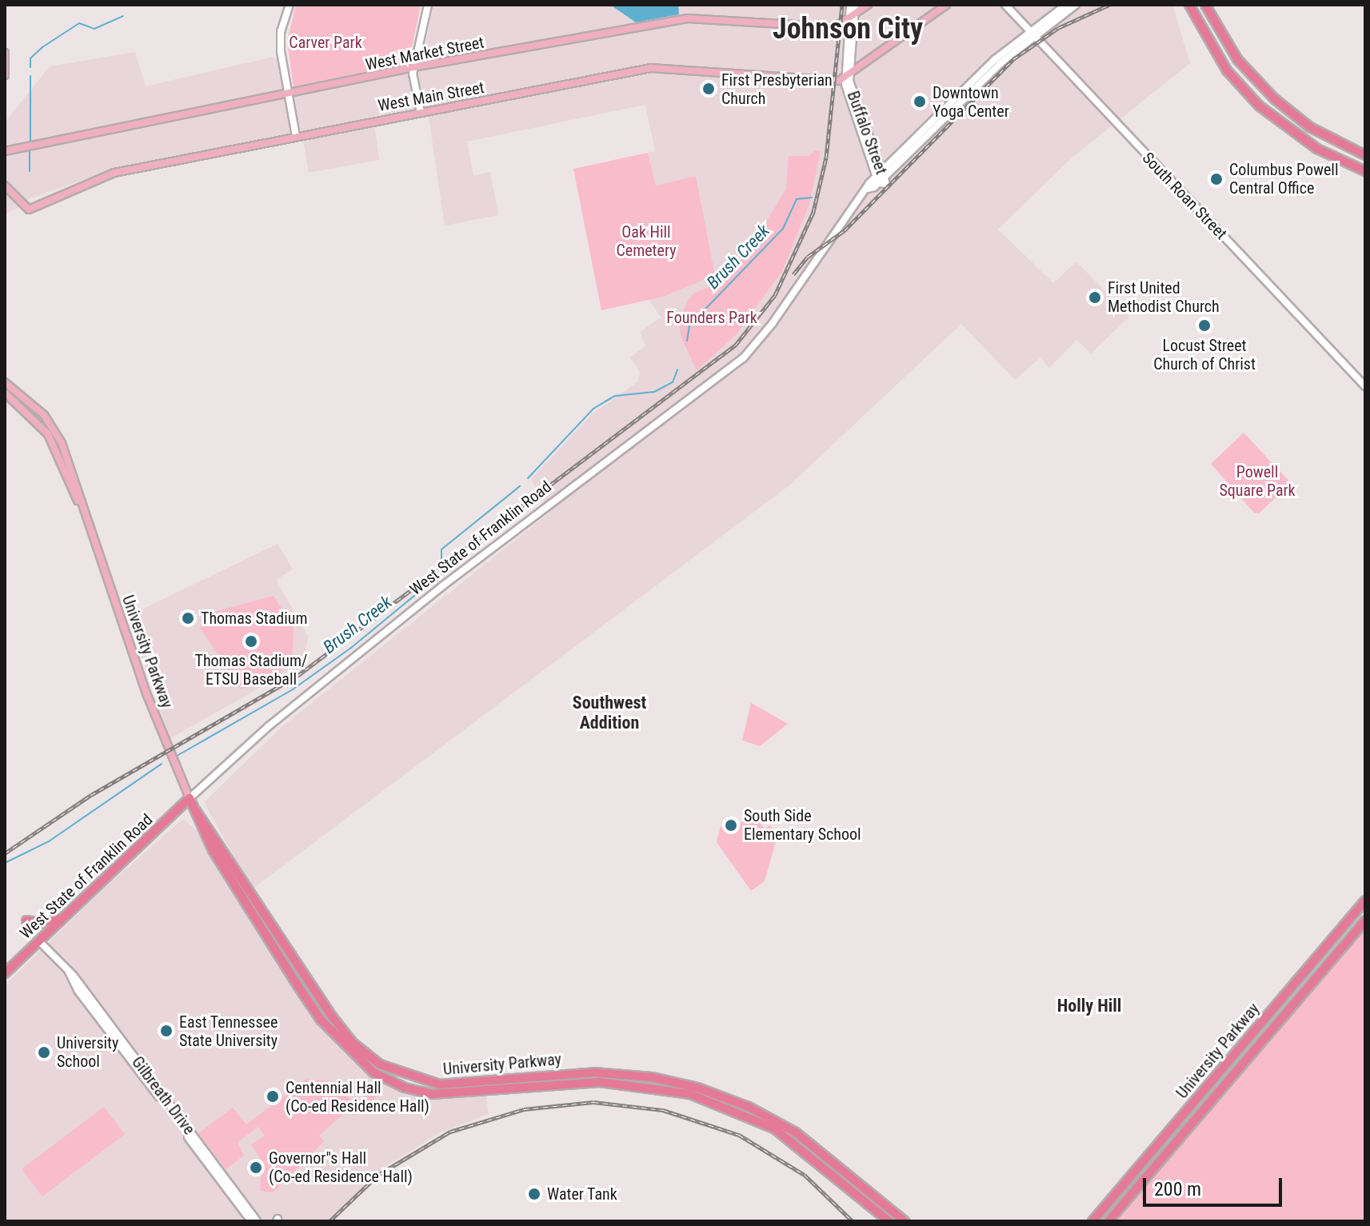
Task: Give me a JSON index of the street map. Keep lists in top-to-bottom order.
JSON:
{
  "streets": {
    "highway": ["West State of Franklin Road", "University Parkway"],
    "main road": [
      "West Market Street",
      "West Main Street",
      "Buffalo Street",
      "South Roan Street",
      "Gilbreath Drive"
    ]
  },
  "crossings": [
    ["West Market Street", "Buffalo Street"],
    ["West Main Street", "Buffalo Street"],
    ["Buffalo Street", "West State of Franklin Road"],
    ["South Roan Street", "West State of Franklin Road"],
    ["West State of Franklin Road", "University Parkway"],
    ["West State of Franklin Road", "Gilbreath Drive"]
  ],
  "districts": ["Johnson City", "Southwest Addition", "Holly Hill"],
  "water": ["Brush Creek"],
  "parks": [
    "Carver Park",
    "Oak Hill Cemetery",
    "Founders Park",
    "Powell Square Park"
  ],
  "places": [
    "First Presbyterian Church",
    "Downtown Yoga Center",
    "Columbus Powell Central Office",
    "First United Methodist Church",
    "Locust Street Church of Christ",
    "Thomas Stadium",
    "Thomas Stadium/ ETSU Baseball",
    "South Side Elementary School",
    "East Tennessee State University",
    "University School",
    "Centennial Hall (Co-ed Residence Hall)",
    "Governor\"s Hall (Co-ed Residence Hall)",
    "Water Tank"
  ],
  "scale_bar": "200 m"
}
